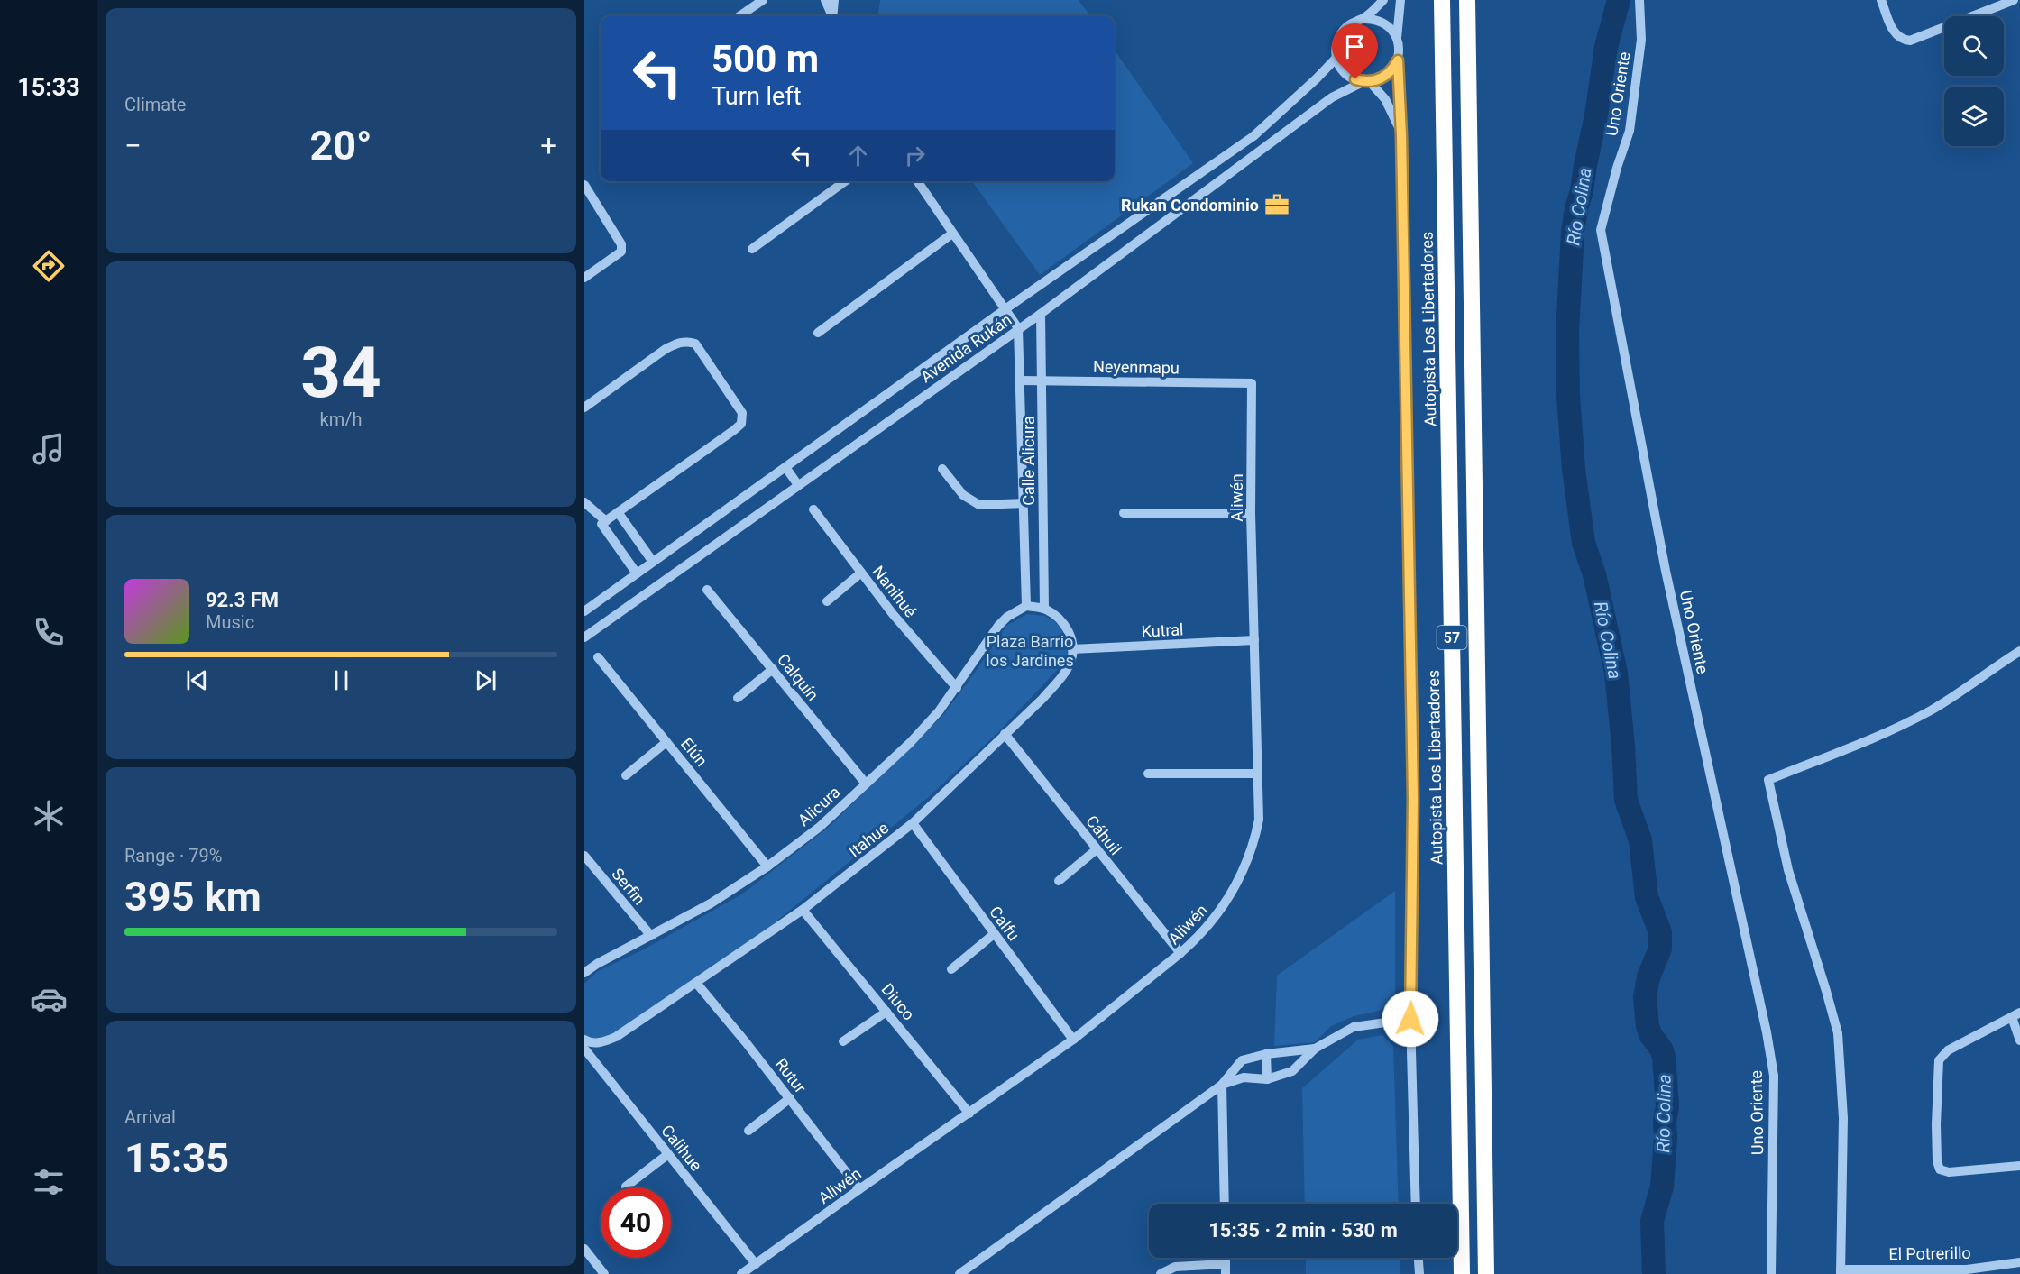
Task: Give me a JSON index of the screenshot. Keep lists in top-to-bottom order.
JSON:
{
  "streets": {
    "highway": ["Autopista Los Libertadores", "57"],
    "street": [
      "Uno Oriente",
      "Avenida Rukán",
      "Neyenmapu",
      "Calle Alicura",
      "Aliwén",
      "Nanihué",
      "Kutral",
      "Calquín",
      "Elún",
      "Alicura",
      "Cáhuil",
      "Itahue",
      "Serfin",
      "Calfu",
      "Diuco",
      "Rutur",
      "Calihue",
      "El Potrerillo"
    ]
  },
  "crossings": [
    ["Avenida Rukán", "Calle Alicura"],
    ["Neyenmapu", "Calle Alicura"],
    ["Neyenmapu", "Aliwén"],
    ["Calle Alicura", "Alicura"],
    ["Aliwén", "Kutral"],
    ["Aliwén", "Cáhuil"],
    ["Aliwén", "Calfu"],
    ["Aliwén", "Diuco"],
    ["Aliwén", "Rutur"],
    ["Aliwén", "Calihue"],
    ["Nanihué", "Alicura"],
    ["Kutral", "Itahue"],
    ["Calquín", "Alicura"],
    ["Elún", "Alicura"],
    ["Alicura", "Serfin"],
    ["Cáhuil", "Itahue"],
    ["Itahue", "Calfu"],
    ["Itahue", "Diuco"],
    ["Itahue", "Rutur"]
  ],
  "water": ["Río Colina"],
  "parks": ["Plaza Barrio los Jardines"],
  "places": {
    "office": ["Rukan Condominio"]
  },
  "page": {
    "tabs": "15:33",
    "tile": [
      "Climate",
      ["34", "km/h"],
      ["Range · 79%", "395 km"],
      ["Arrival", "15:35"]
    ],
    "turn": ["500 m", "Turn left"],
    "heat": ["−", "20°", "+"],
    "song": ["92.3 FM", "Music"],
    "limit": "40",
    "trip": "15:35 · 2 min · 530 m"
  }
}
